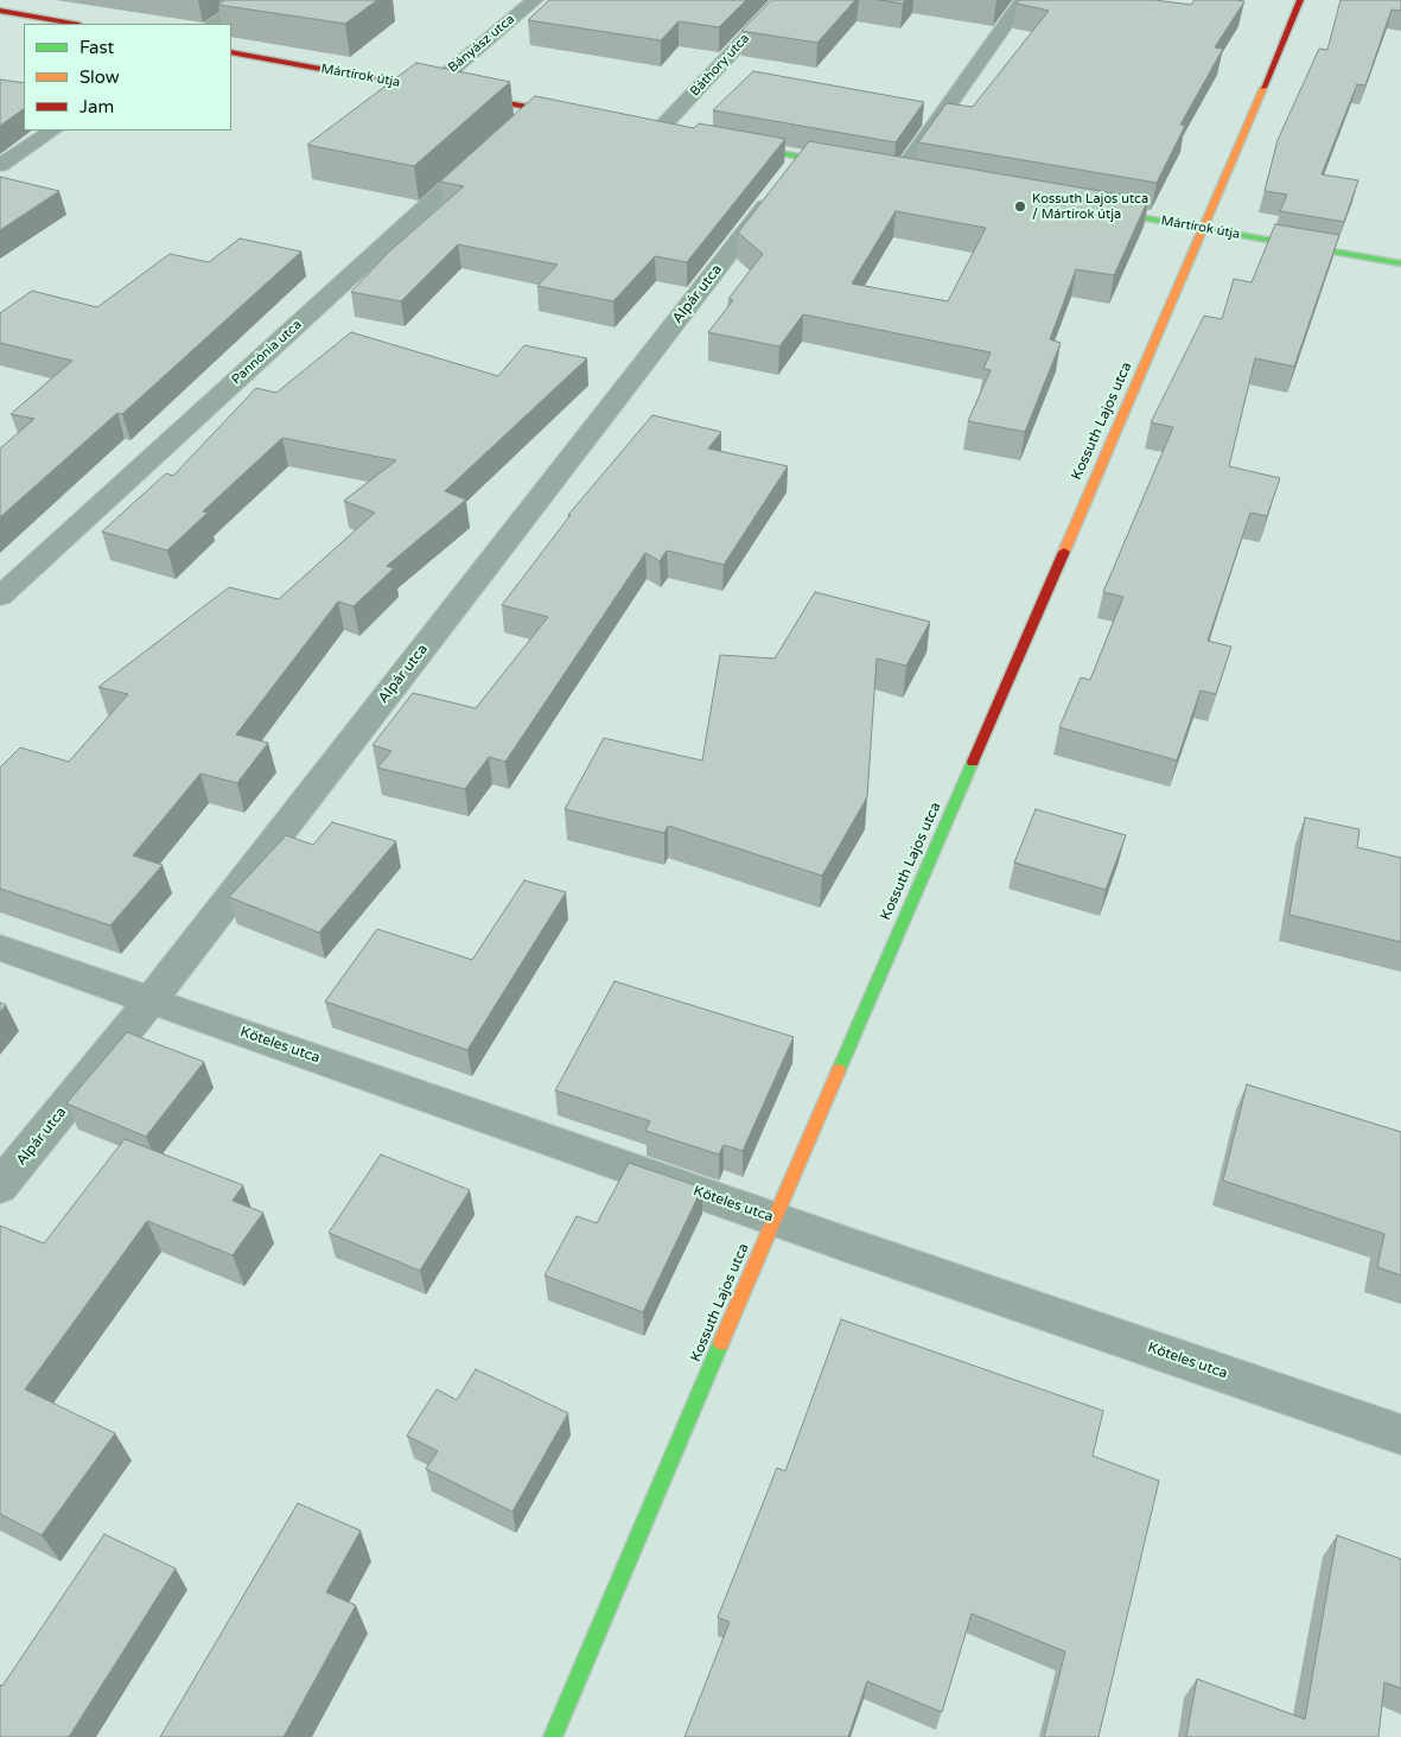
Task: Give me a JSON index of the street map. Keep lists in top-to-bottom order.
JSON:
{
  "streets": {
    "street": [
      "Bányász utca",
      "Báthory utca",
      "Mártírok útja",
      "Alpár utca",
      "Pannónia utca",
      "Kossuth Lajos utca",
      "Köteles utca"
    ]
  },
  "crossings": [
    ["Bányász utca", "Mártírok útja"],
    ["Mártírok útja", "Kossuth Lajos utca"],
    ["Alpár utca", "Köteles utca"],
    ["Kossuth Lajos utca", "Köteles utca"]
  ],
  "places": ["Kossuth Lajos utca / Mártírok útja"],
  "legend": ["Fast", "Slow", "Jam"]
}
